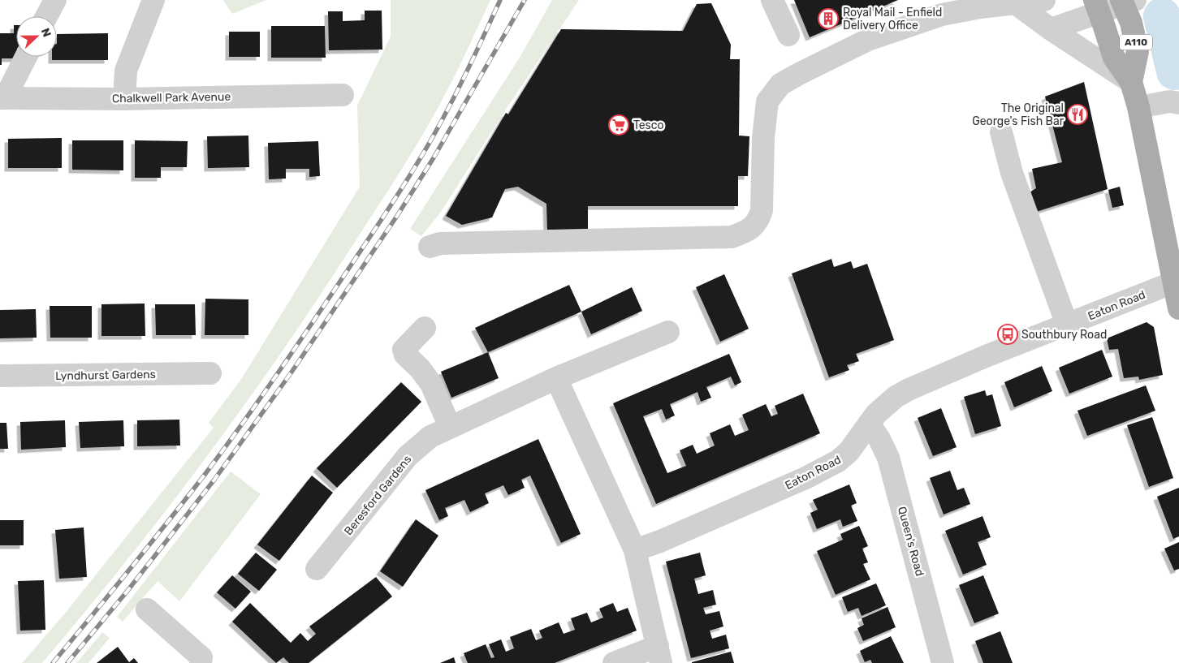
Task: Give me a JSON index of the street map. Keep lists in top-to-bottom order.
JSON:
{
  "streets": {
    "main road": ["A110"],
    "street": [
      "Chalkwell Park Avenue",
      "Eaton Road",
      "Lyndhurst Gardens",
      "Beresford Gardens",
      "Queen's Road"
    ]
  },
  "crossings": [
    ["A110", "Eaton Road"],
    ["Eaton Road", "Queen's Road"]
  ],
  "places": {
    "building": ["Royal Mail - Enfield Delivery Office"],
    "restaurant": ["The Original George's Fish Bar"],
    "supermarket": ["Tesco"],
    "bus stop": ["Southbury Road"]
  },
  "north": "right"
}
